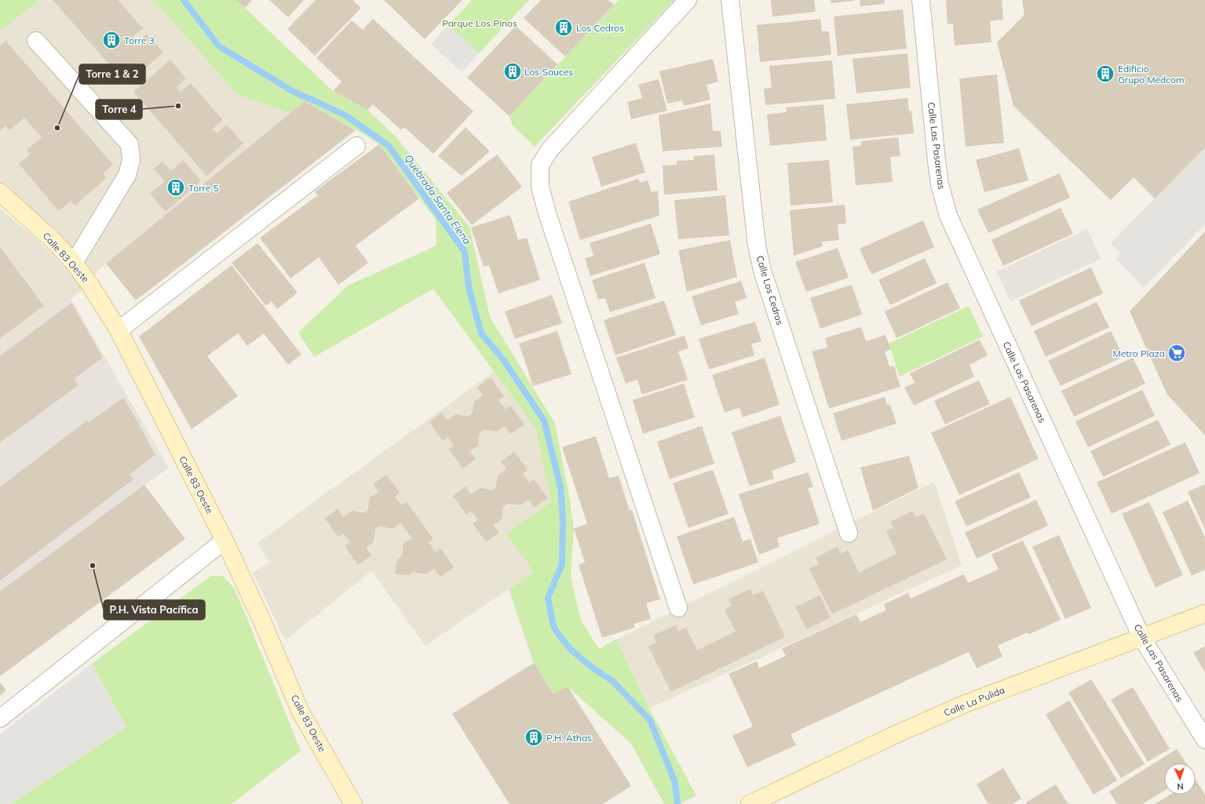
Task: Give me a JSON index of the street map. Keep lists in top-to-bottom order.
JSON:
{
  "streets": {
    "street": [
      "Calle Las Pasarenas",
      "Calle 83 Oeste",
      "Calle Los Cedros",
      "Calle La Pulida"
    ]
  },
  "crossings": [
    ["Calle Las Pasarenas", "Calle La Pulida"]
  ],
  "water": ["Quebrada Santa Elena"],
  "parks": ["Parque Los Pinos"],
  "places": {
    "building": [
      "Los Cedros",
      "Torre 3",
      "Los Sauces",
      "Edificio Grupo Medcom",
      "Torre 5",
      "P.H. Áthas"
    ],
    "other": ["Torre 4", "Torre 1 & 2", "P.H. Vista Pacífica"],
    "supermarket": ["Metro Plaza"]
  },
  "north": "bottom"
}
